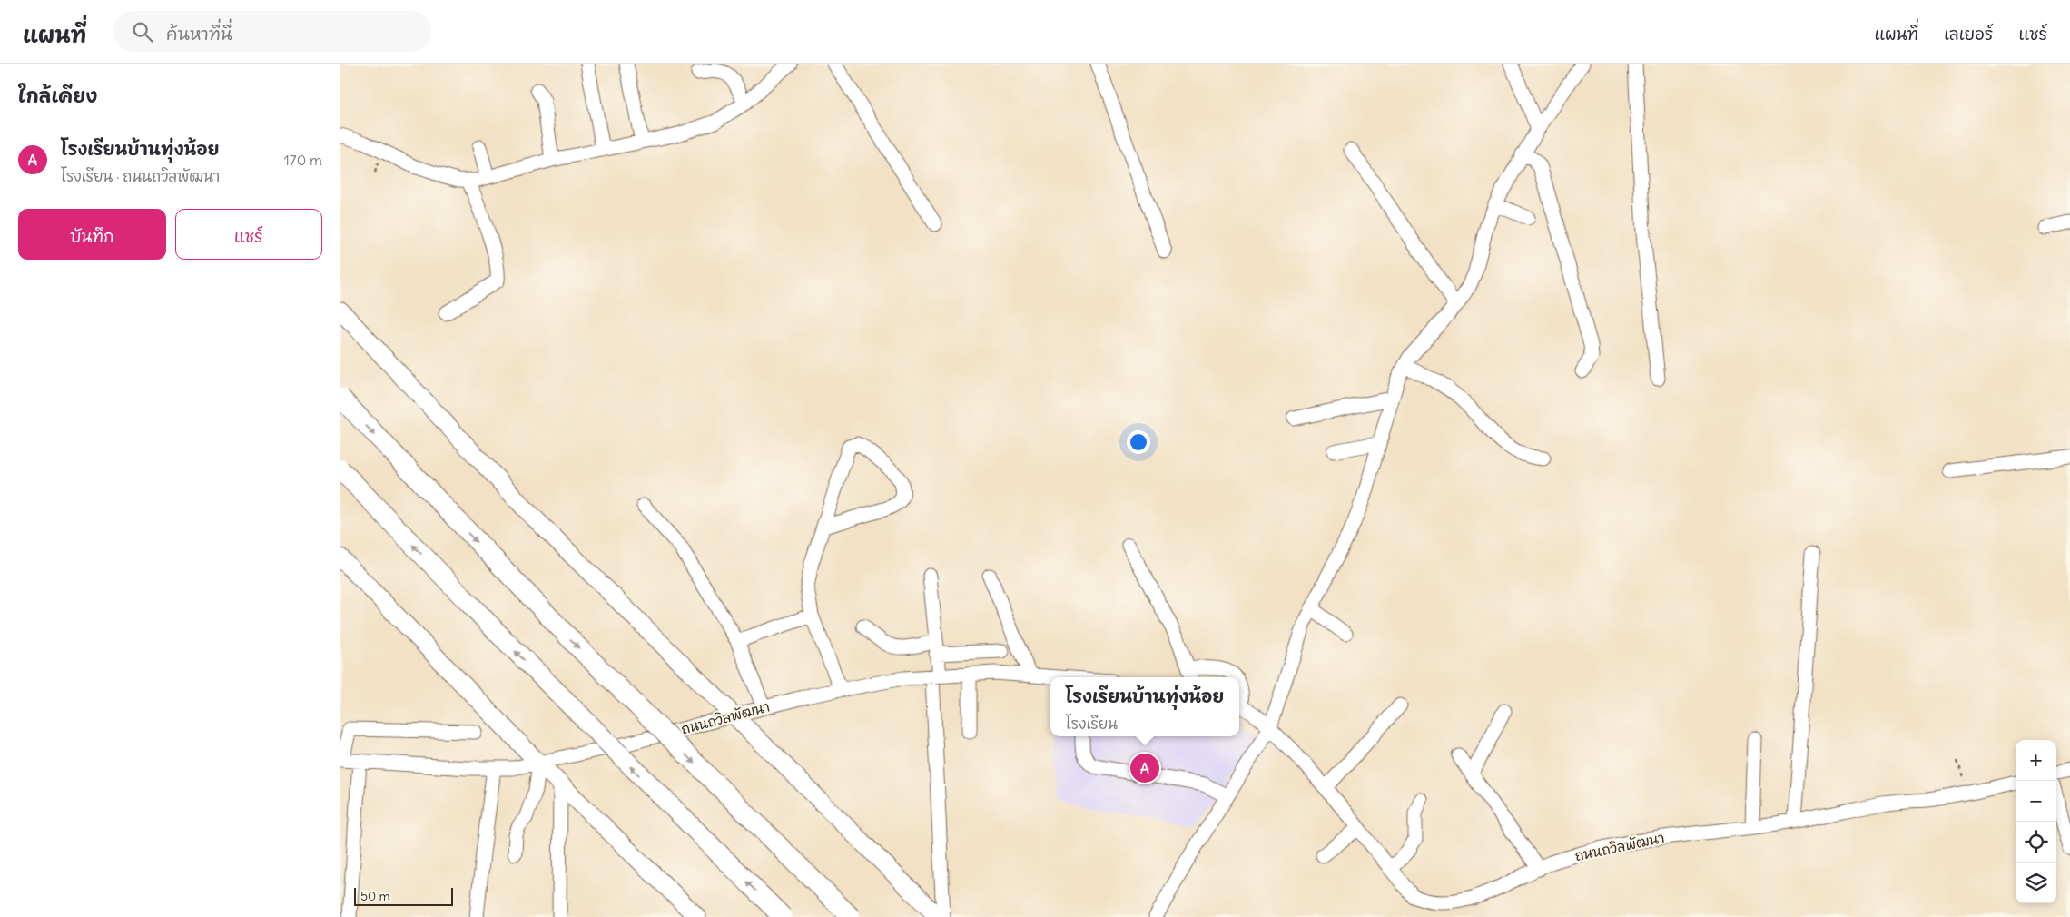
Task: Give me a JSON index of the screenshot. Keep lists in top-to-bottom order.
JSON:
{
  "streets": {
    "street": ["ถนนถวิลพัฒนา"]
  },
  "scale_bar": "50 m",
  "page": {
    "header": "แผนที่",
    "search": "ค้นหาที่นี่",
    "nav": ["แผนที่", "เลเยอร์", "แชร์"],
    "heading": "ใกล้เคียง",
    "list": [
      {
        "mark": "A",
        "name": "โรงเรียนบ้านทุ่งน้อย",
        "note": "โรงเรียน · ถนนถวิลพัฒนา",
        "value": "170 m"
      }
    ],
    "buttons": ["บันทึก", "แชร์"],
    "popup": ["โรงเรียนบ้านทุ่งน้อย", "โรงเรียน"],
    "map_buttons": ["+", "−"],
    "pins": "A",
    "scale": "50 m"
  }
}
